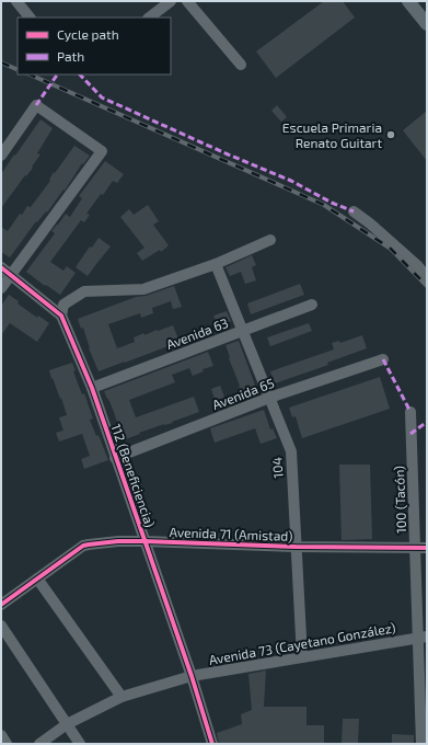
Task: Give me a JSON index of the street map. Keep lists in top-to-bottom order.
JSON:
{
  "streets": {
    "street": [
      "Avenida 63",
      "Avenida 65",
      "104",
      "112 (Beneficiencia)",
      "100 (Tacón)",
      "Avenida 71 (Amistad)",
      "Avenida 73 (Cayetano González)"
    ]
  },
  "crossings": [
    ["Avenida 63", "104"],
    ["Avenida 63", "112 (Beneficiencia)"],
    ["Avenida 65", "104"],
    ["Avenida 65", "112 (Beneficiencia)"],
    ["104", "Avenida 71 (Amistad)"],
    ["104", "Avenida 73 (Cayetano González)"],
    ["112 (Beneficiencia)", "Avenida 71 (Amistad)"],
    ["112 (Beneficiencia)", "Avenida 73 (Cayetano González)"],
    ["100 (Tacón)", "Avenida 71 (Amistad)"],
    ["100 (Tacón)", "Avenida 73 (Cayetano González)"]
  ],
  "places": ["Escuela Primaria Renato Guitart"],
  "legend": ["Cycle path", "Path"]
}
